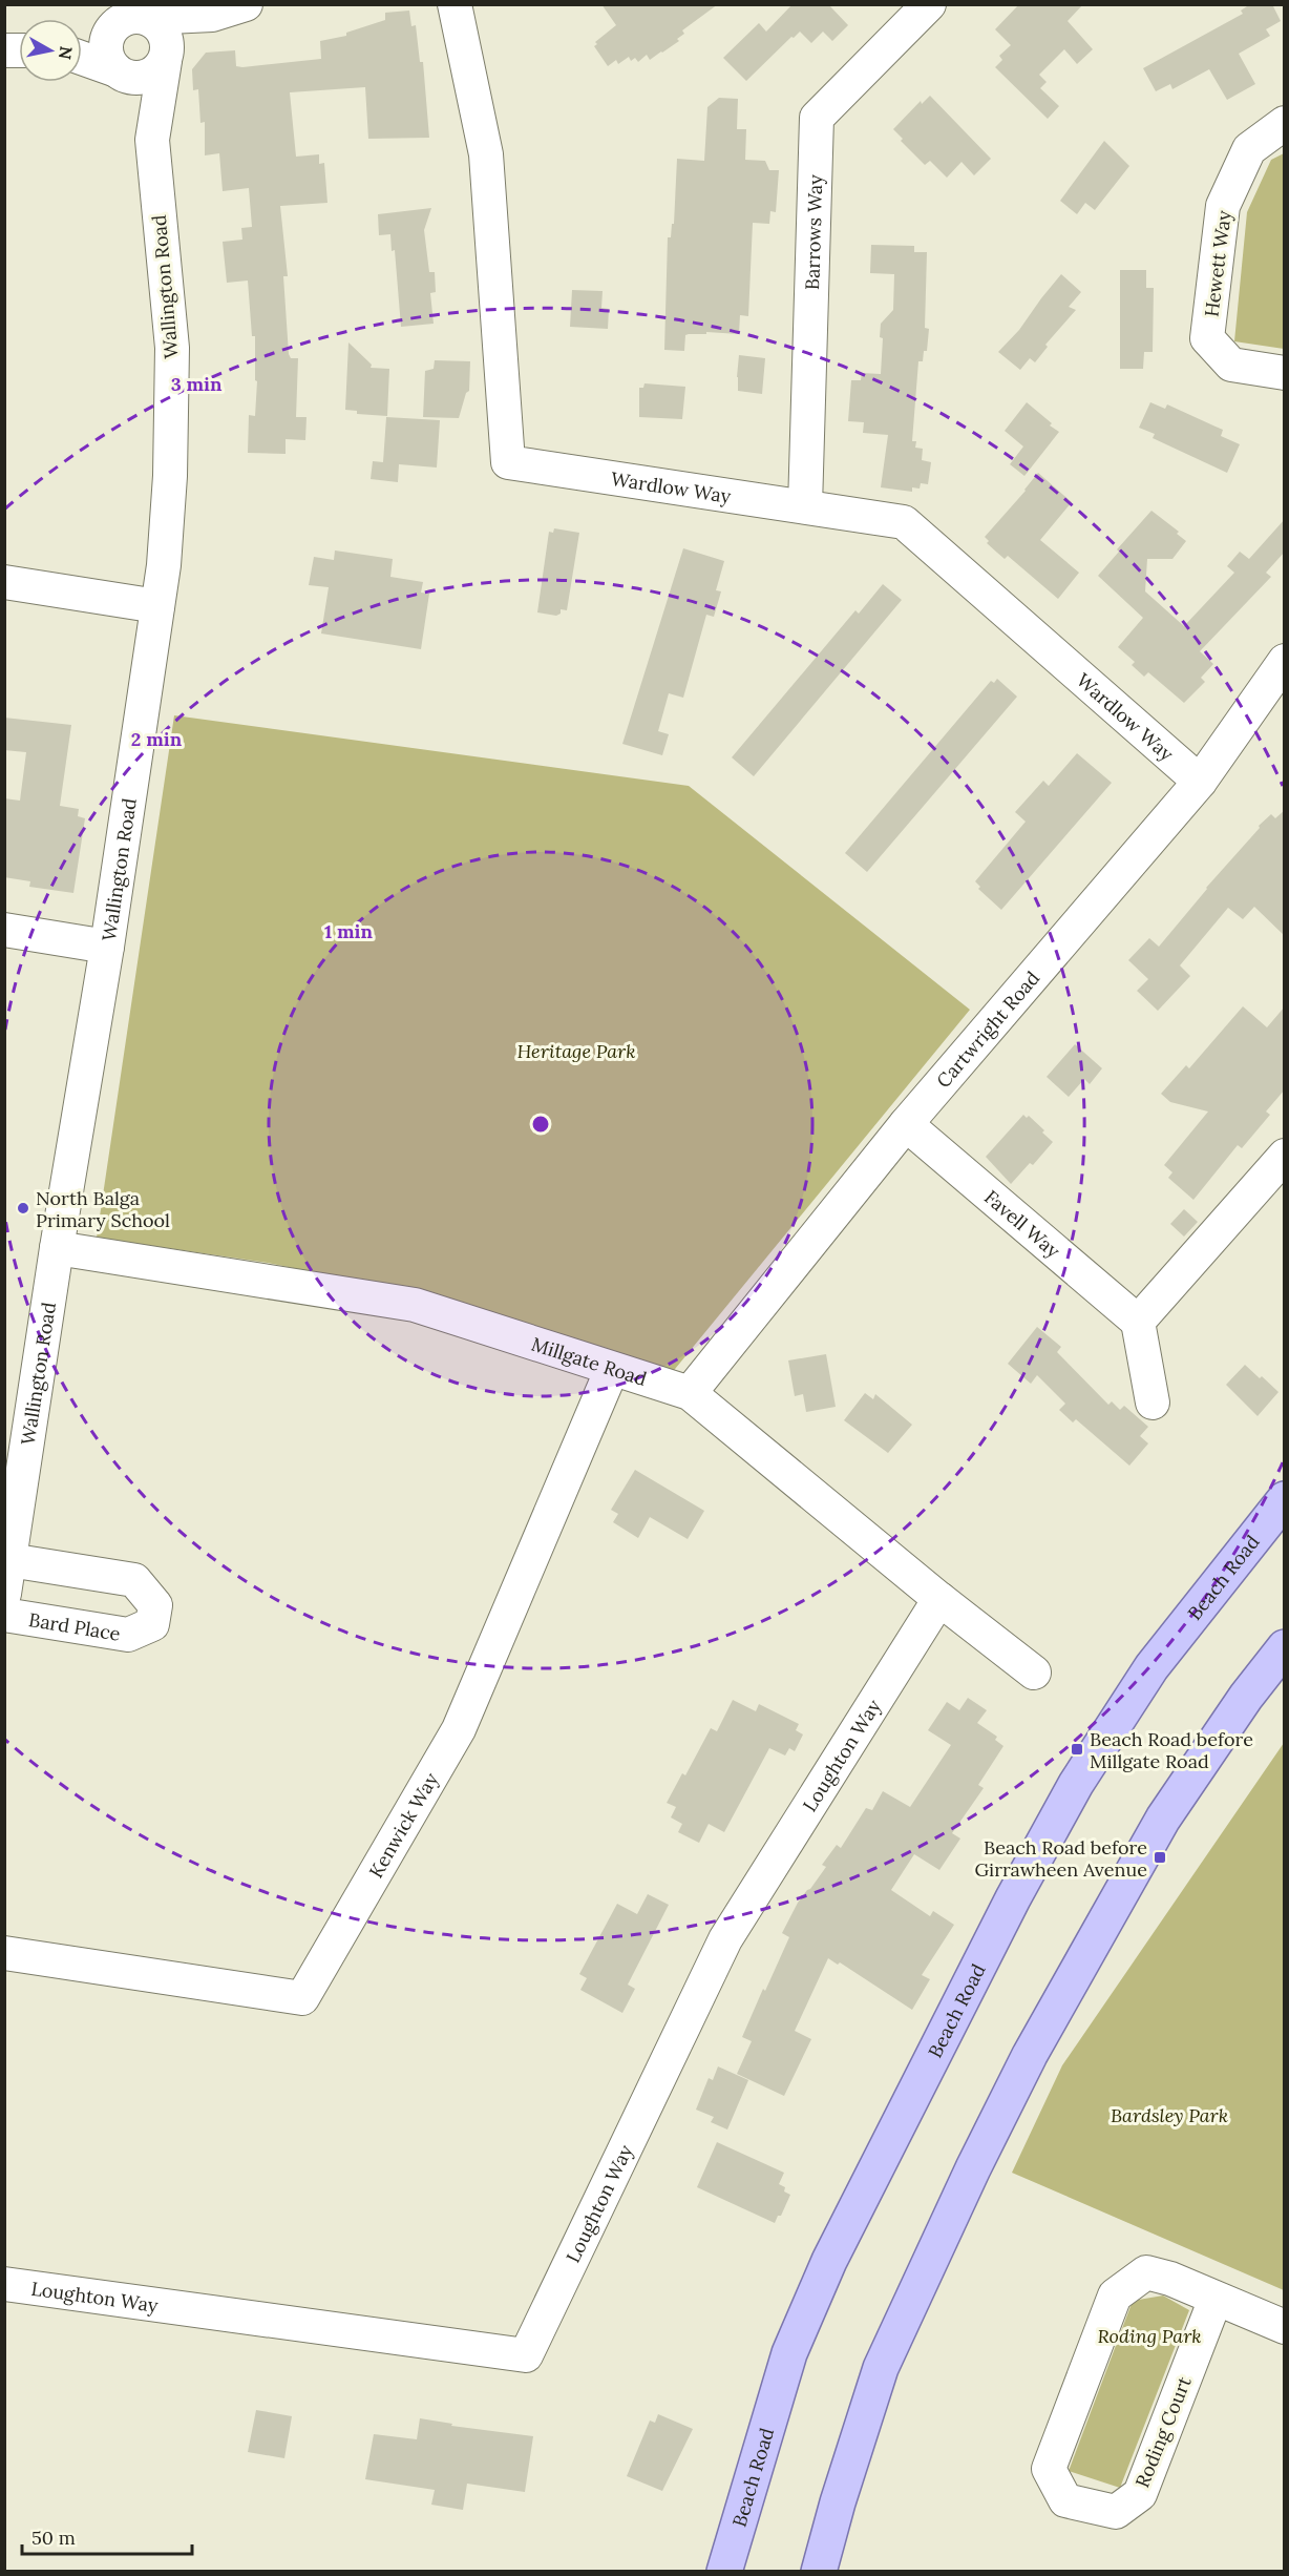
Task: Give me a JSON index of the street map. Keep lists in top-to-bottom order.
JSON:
{
  "streets": {
    "main road": ["Beach Road"],
    "street": [
      "Barrows Way",
      "Hewett Way",
      "Wallington Road",
      "Wardlow Way",
      "Cartwright Road",
      "Favell Way",
      "Millgate Road",
      "Bard Place",
      "Loughton Way",
      "Kenwick Way",
      "Roding Court"
    ]
  },
  "crossings": [
    ["Barrows Way", "Wardlow Way"],
    ["Wallington Road", "Millgate Road"],
    ["Wallington Road", "Bard Place"],
    ["Wardlow Way", "Cartwright Road"],
    ["Cartwright Road", "Favell Way"],
    ["Cartwright Road", "Millgate Road"],
    ["Millgate Road", "Loughton Way"],
    ["Millgate Road", "Kenwick Way"]
  ],
  "parks": ["Heritage Park", "Bardsley Park", "Roding Park"],
  "places": {
    "other": ["North Balga Primary School"],
    "transit": ["Beach Road before Millgate Road", "Beach Road before Girrawheen Avenue"]
  },
  "scale_bar": "50 m",
  "north": "right",
  "rings": ["3 min", "2 min", "1 min"]
}
